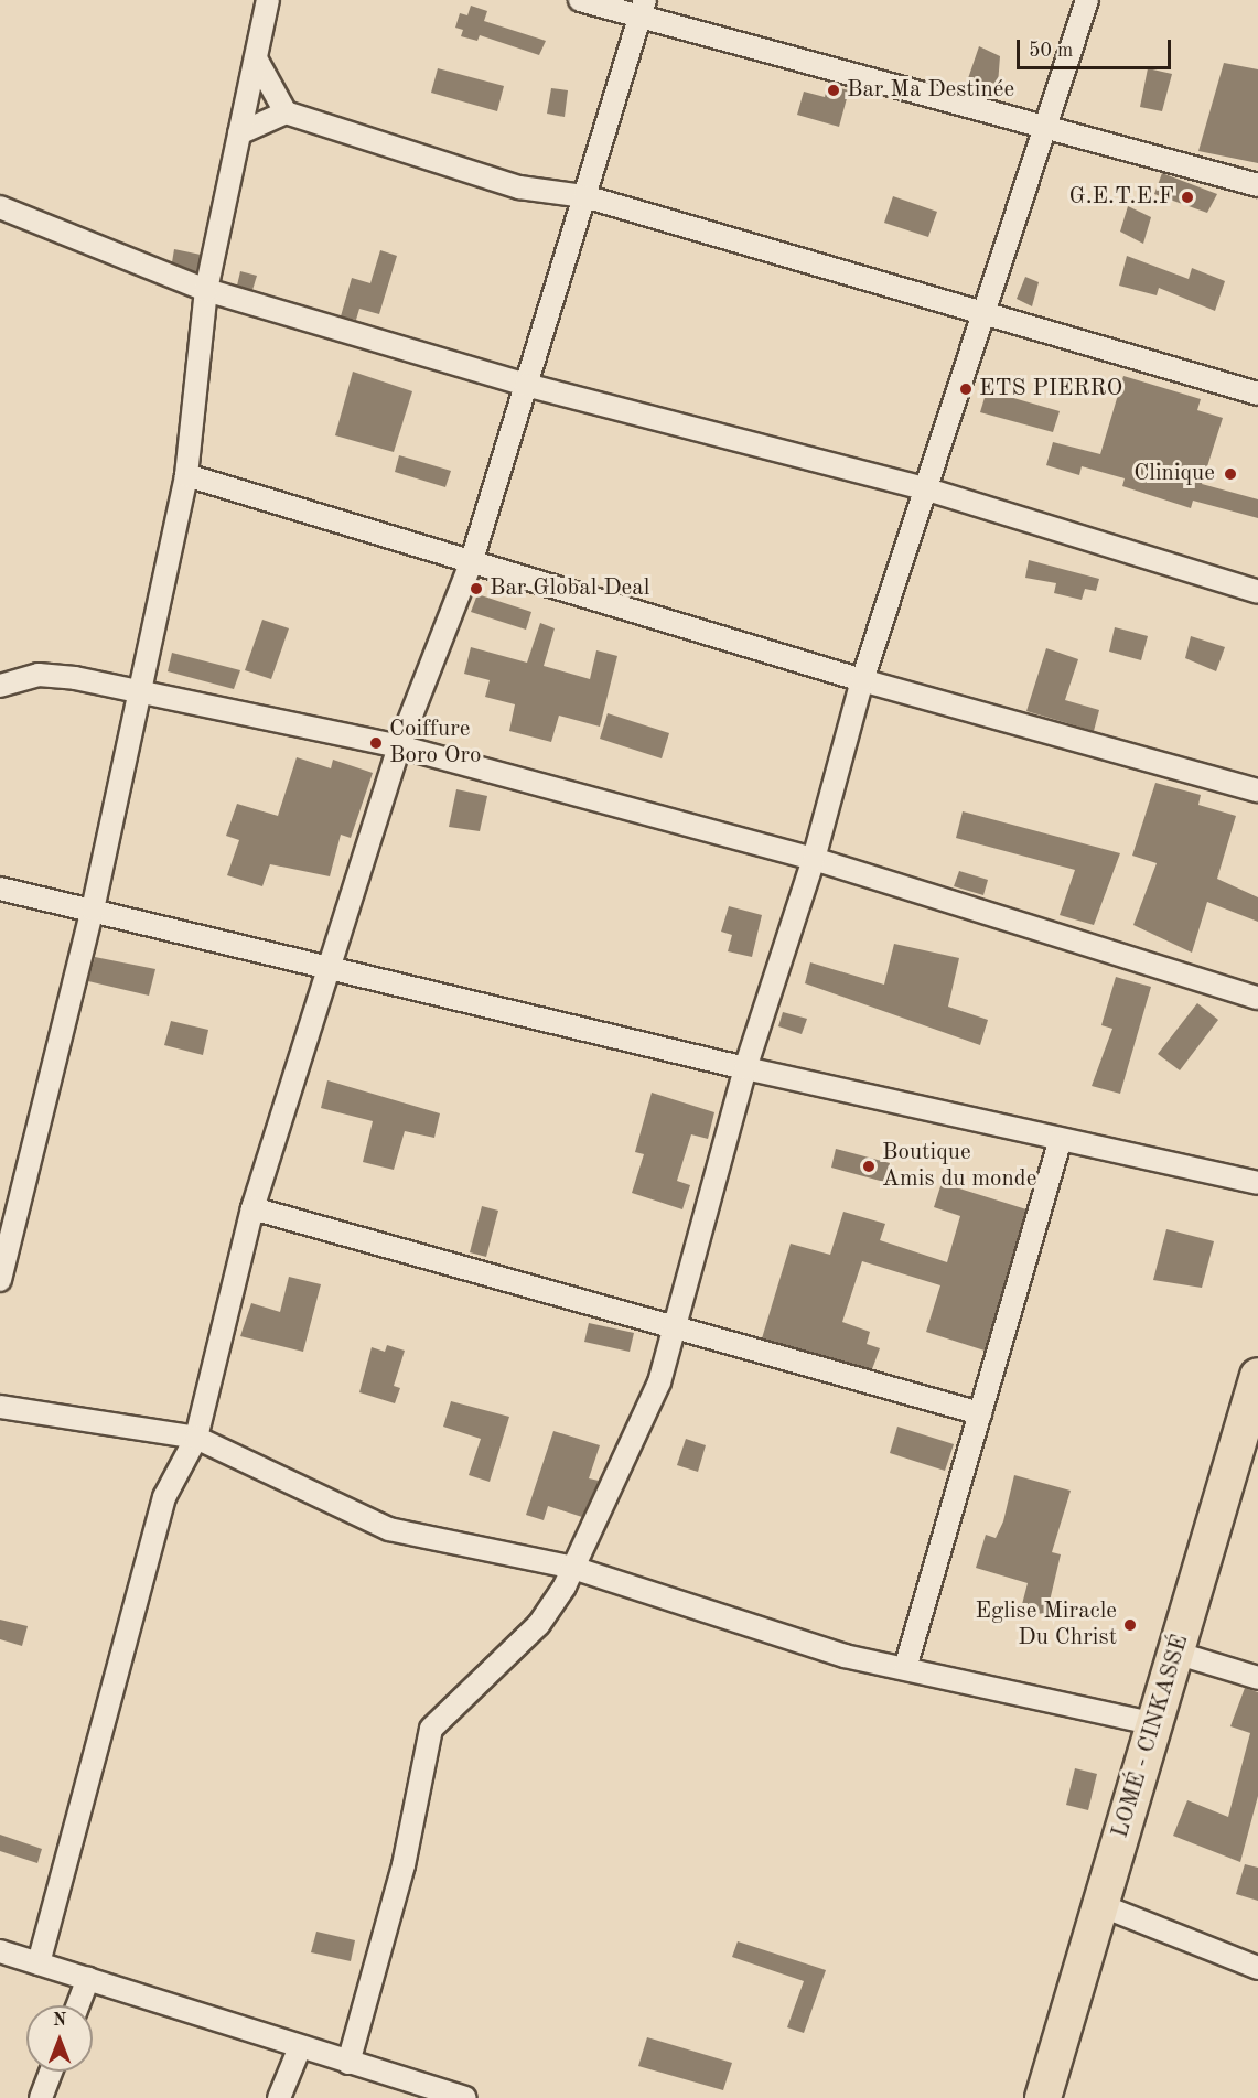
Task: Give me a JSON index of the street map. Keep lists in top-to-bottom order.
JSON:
{
  "streets": {
    "highway": ["LOMÉ - CINKASSÉ"]
  },
  "places": [
    "Bar Ma Destinée",
    "G.E.T.E.F",
    "ETS PIERRO",
    "Clinique",
    "Bar Global Deal",
    "Coiffure Boro Oro",
    "Boutique Amis du monde",
    "Eglise Miracle Du Christ"
  ],
  "scale_bar": "50 m",
  "north": "top"
}
